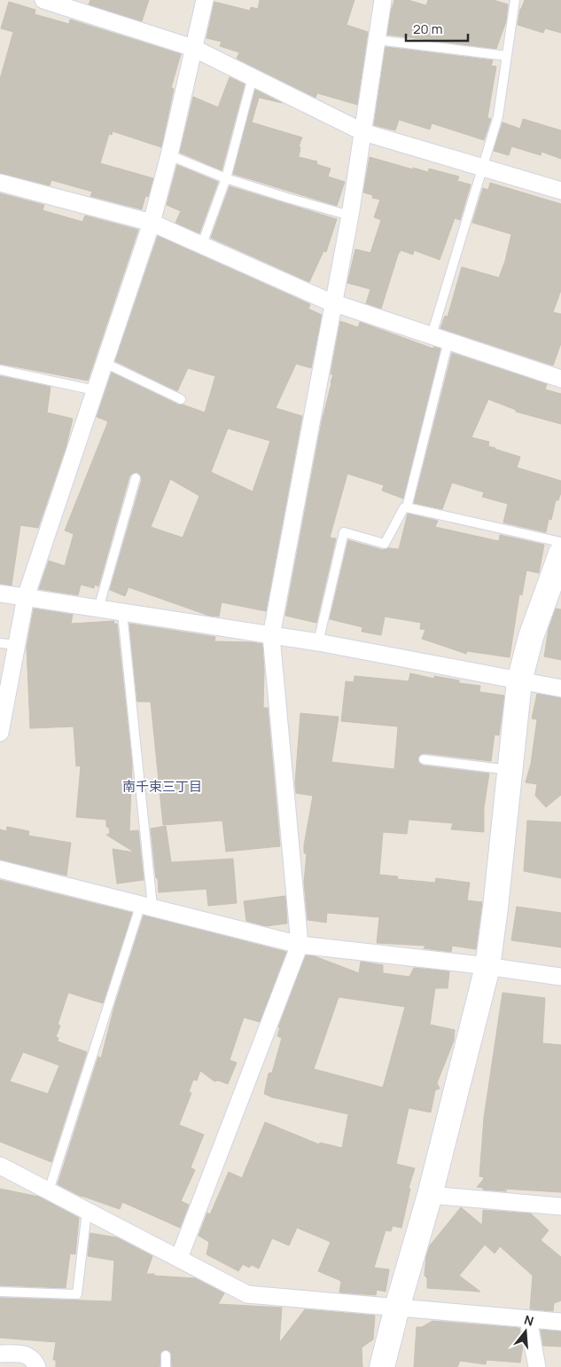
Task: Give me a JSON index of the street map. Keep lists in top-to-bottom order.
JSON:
{
  "districts": ["南千束三丁目"],
  "scale_bar": "20 m",
  "north": "top"
}
